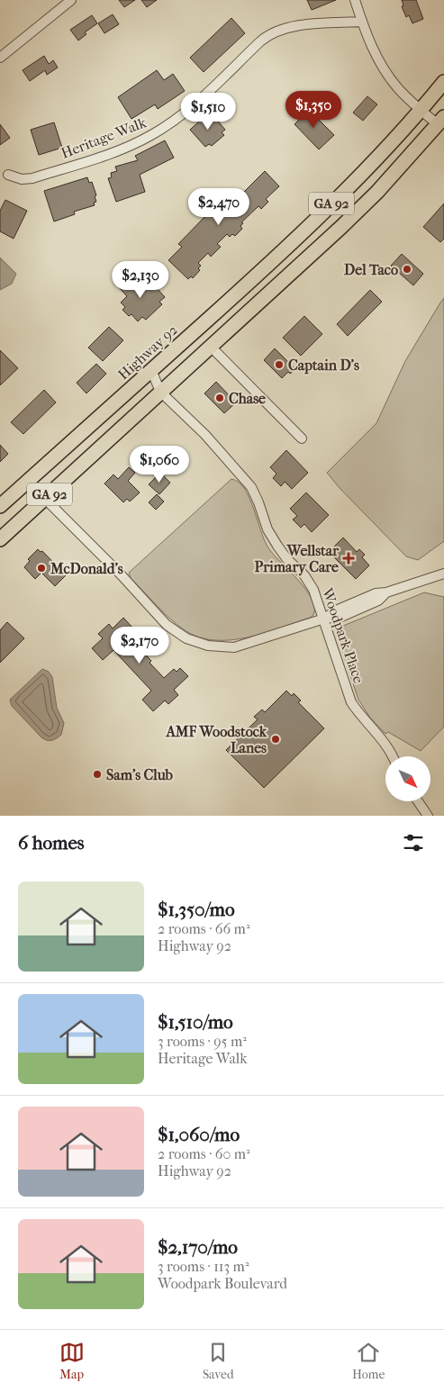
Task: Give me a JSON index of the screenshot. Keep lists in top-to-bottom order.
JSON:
{
  "streets": {
    "main road": ["GA 92", "Highway 92"],
    "street": ["Heritage Walk", "Woodpark Place"]
  },
  "crossings": [
    ["GA 92", "Woodpark Place"],
    ["Highway 92", "Woodpark Place"]
  ],
  "places": {
    "other": [
      "Del Taco",
      "Captain D's",
      "Chase",
      "McDonald's",
      "AMF Woodstock Lanes",
      "Sam's Club"
    ],
    "health": ["Wellstar Primary Care"]
  },
  "north": "bottom right",
  "page": {
    "price": [
      "$1,350",
      "$1,510",
      "$2,470",
      "$2,130",
      "$1,060",
      "$2,170"
    ],
    "heading": "6 homes",
    "list": [
      {
        "name": "$1,350/mo",
        "note": "2 rooms · 66 m² · Highway 92"
      },
      {
        "name": "$1,510/mo",
        "note": "3 rooms · 95 m² · Heritage Walk"
      },
      {
        "name": "$1,060/mo",
        "note": "2 rooms · 60 m² · Highway 92"
      },
      {
        "name": "$2,170/mo",
        "note": "3 rooms · 113 m² · Woodpark Boulevard"
      }
    ],
    "tabs": ["Map", "Saved", "Home"]
  }
}
